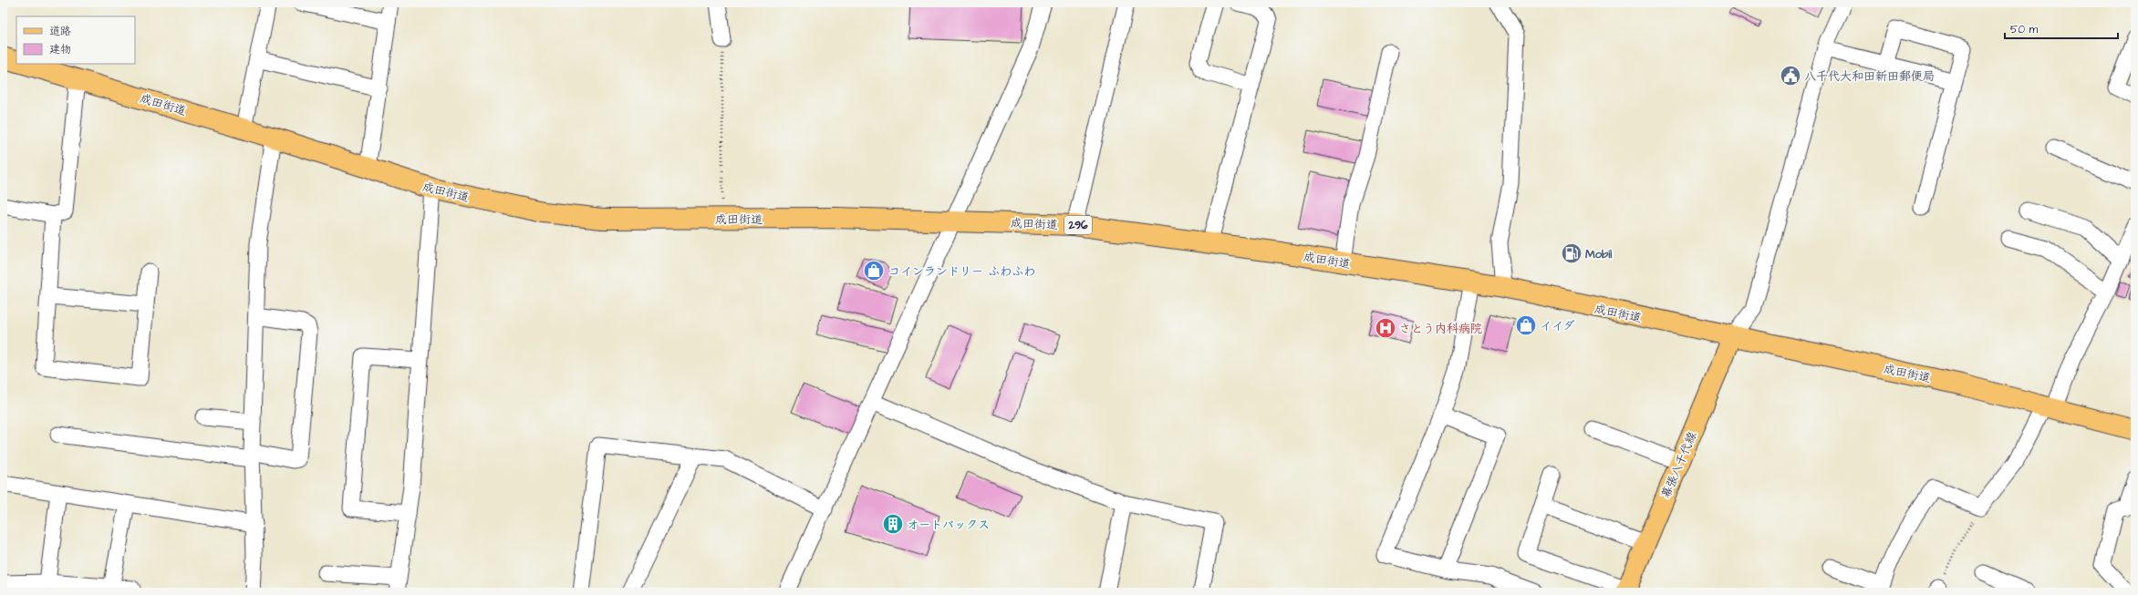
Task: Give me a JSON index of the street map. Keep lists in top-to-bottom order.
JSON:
{
  "streets": {
    "highway": ["成田街道", "296"],
    "main road": ["幕張八千代線"]
  },
  "crossings": [
    ["成田街道", "幕張八千代線"]
  ],
  "places": {
    "public building": ["八千代大和田新田郵便局"],
    "fuel station": ["Mobil"],
    "shop": ["コインランドリー ふわふわ", "イイダ"],
    "hospital": ["さとう内科病院"],
    "building": ["オートバックス"]
  },
  "legend": ["道路", "建物"],
  "scale_bar": "50 m"
}
